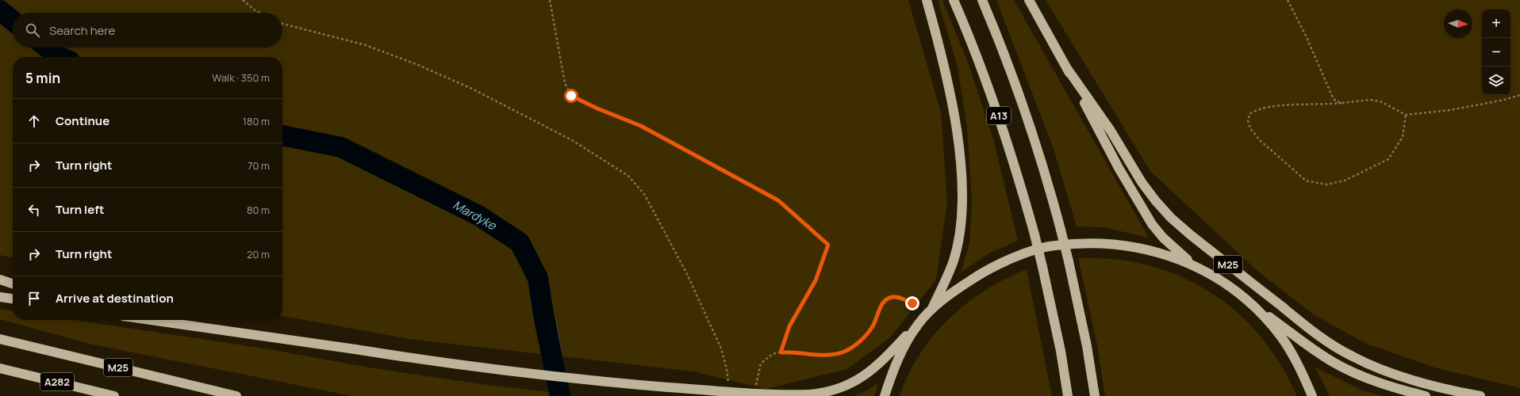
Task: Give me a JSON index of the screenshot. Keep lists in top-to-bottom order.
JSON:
{
  "streets": {
    "highway": ["A13", "M25", "A282"]
  },
  "water": ["Mardyke"],
  "north": "right",
  "page": {
    "map_buttons": ["+", "−"],
    "search": "Search here",
    "heading": ["5 min", "Walk · 350 m"],
    "list": [
      ["Continue", "180 m"],
      ["Turn right", "70 m"],
      ["Turn left", "80 m"],
      ["Turn right", "20 m"],
      "Arrive at destination"
    ]
  }
}
